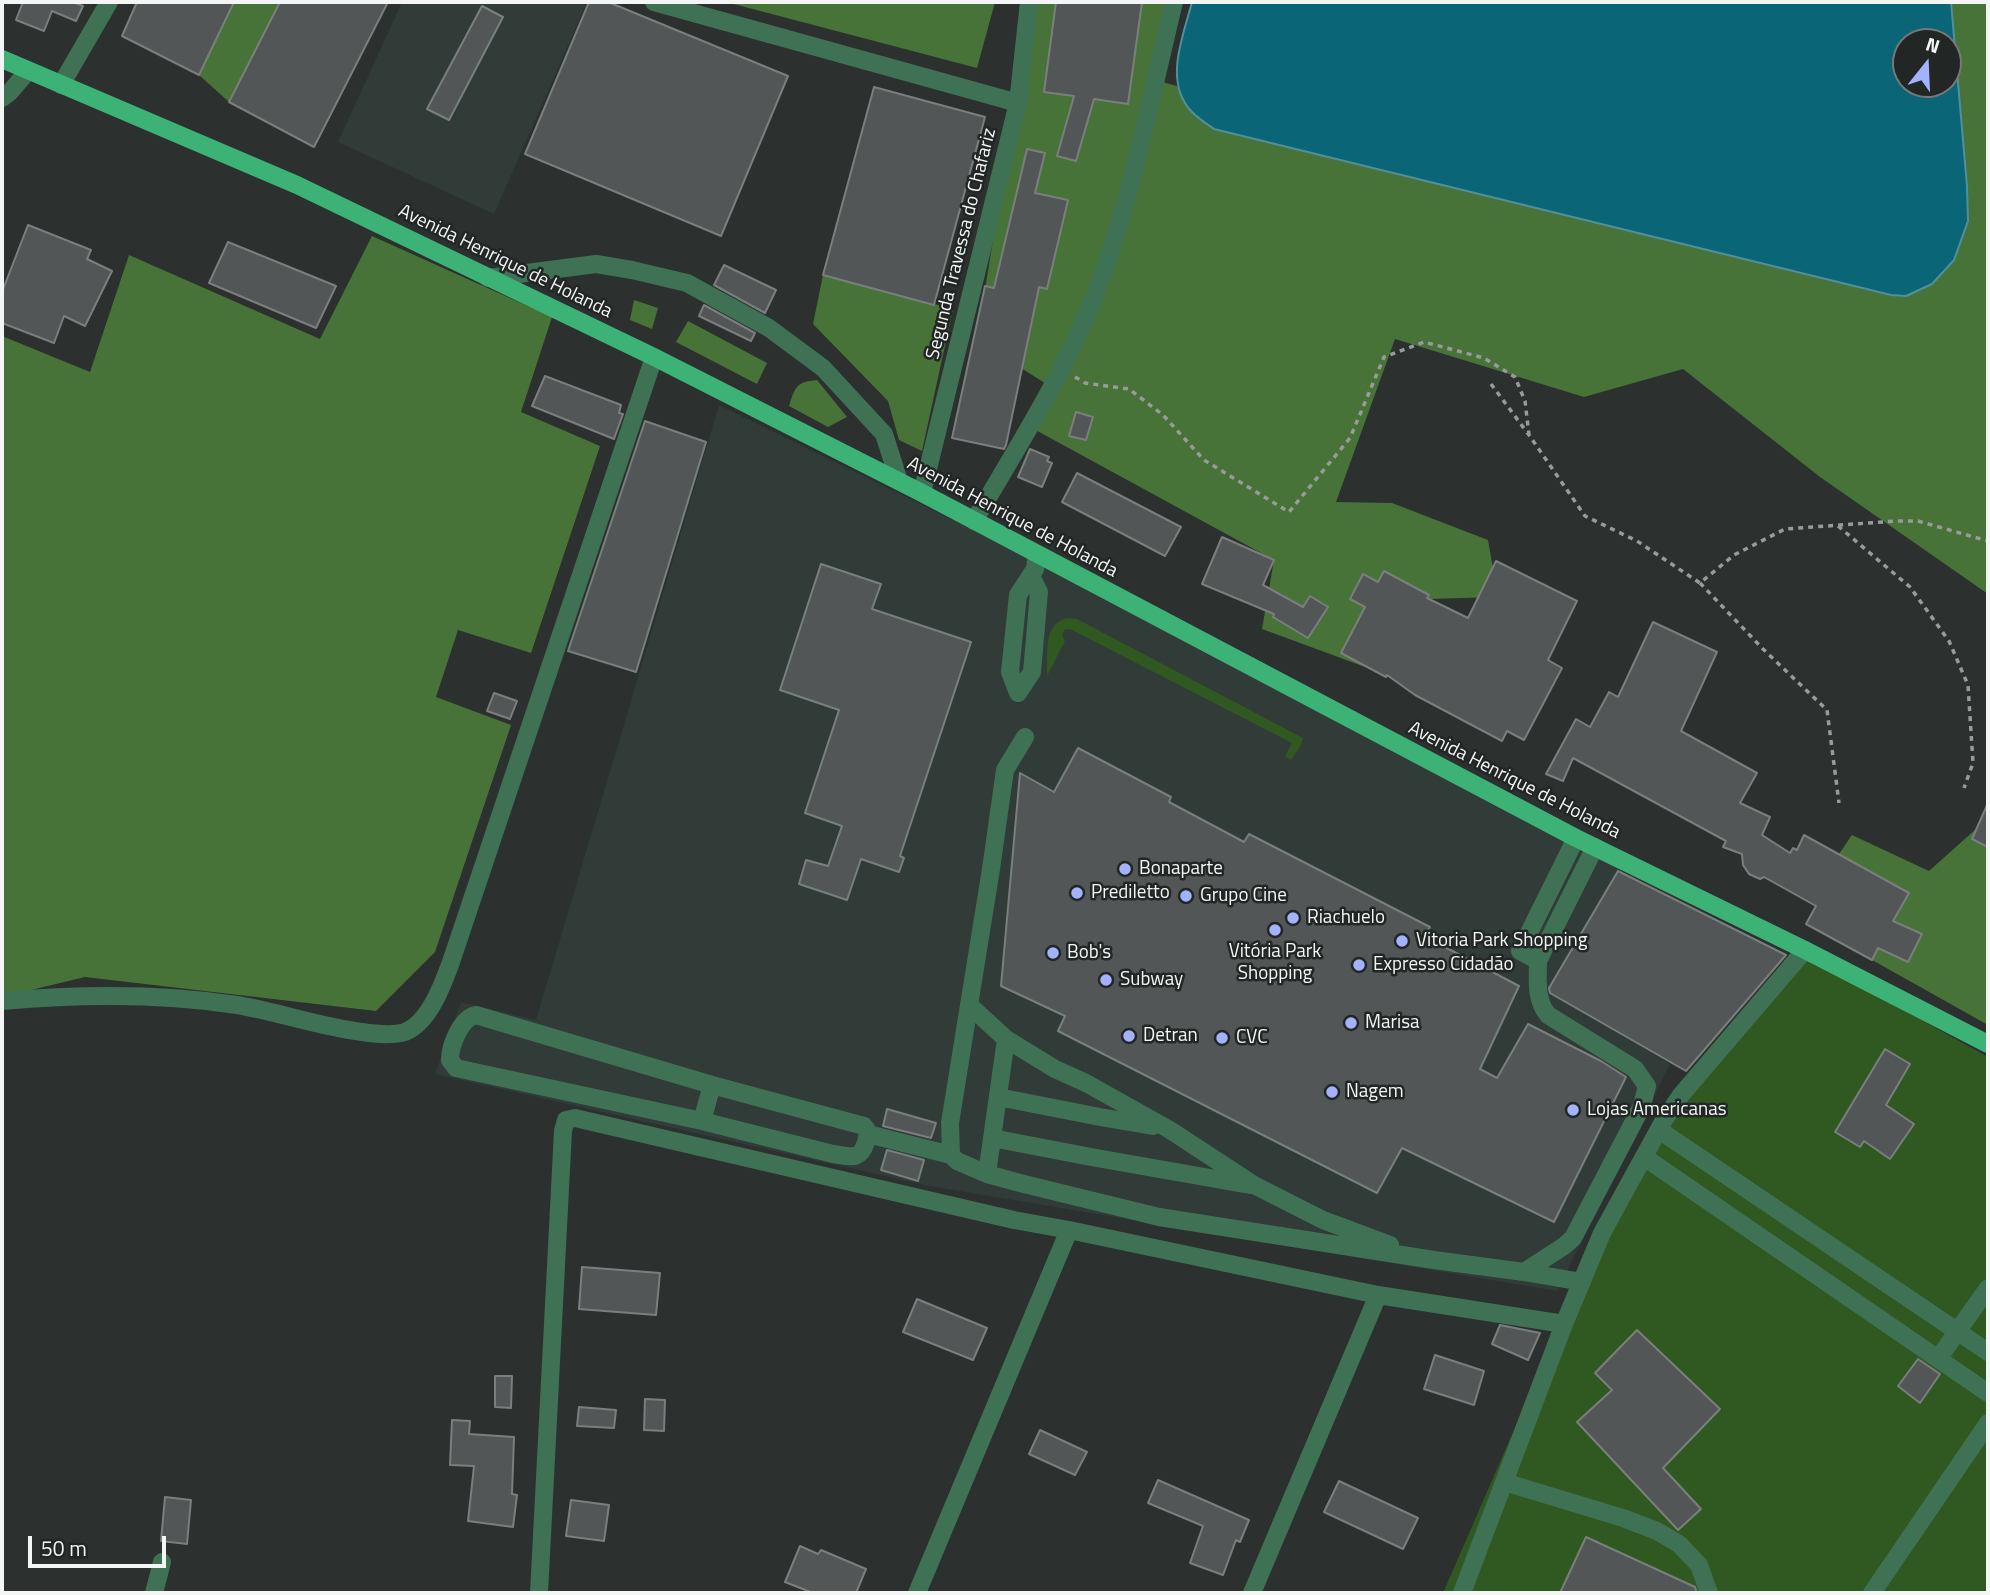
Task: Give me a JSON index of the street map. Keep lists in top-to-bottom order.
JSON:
{
  "streets": {
    "main road": ["Avenida Henrique de Holanda"],
    "street": ["Segunda Travessa do Chafariz"]
  },
  "crossings": [
    ["Segunda Travessa do Chafariz", "Avenida Henrique de Holanda"]
  ],
  "places": [
    "Bonaparte",
    "Prediletto",
    "Grupo Cine",
    "Riachuelo",
    "Vitória Park Shopping",
    "Vitoria Park Shopping",
    "Bob's",
    "Expresso Cidadão",
    "Subway",
    "Marisa",
    "Detran",
    "CVC",
    "Nagem",
    "Lojas Americanas"
  ],
  "scale_bar": "50 m",
  "north": "top"
}
